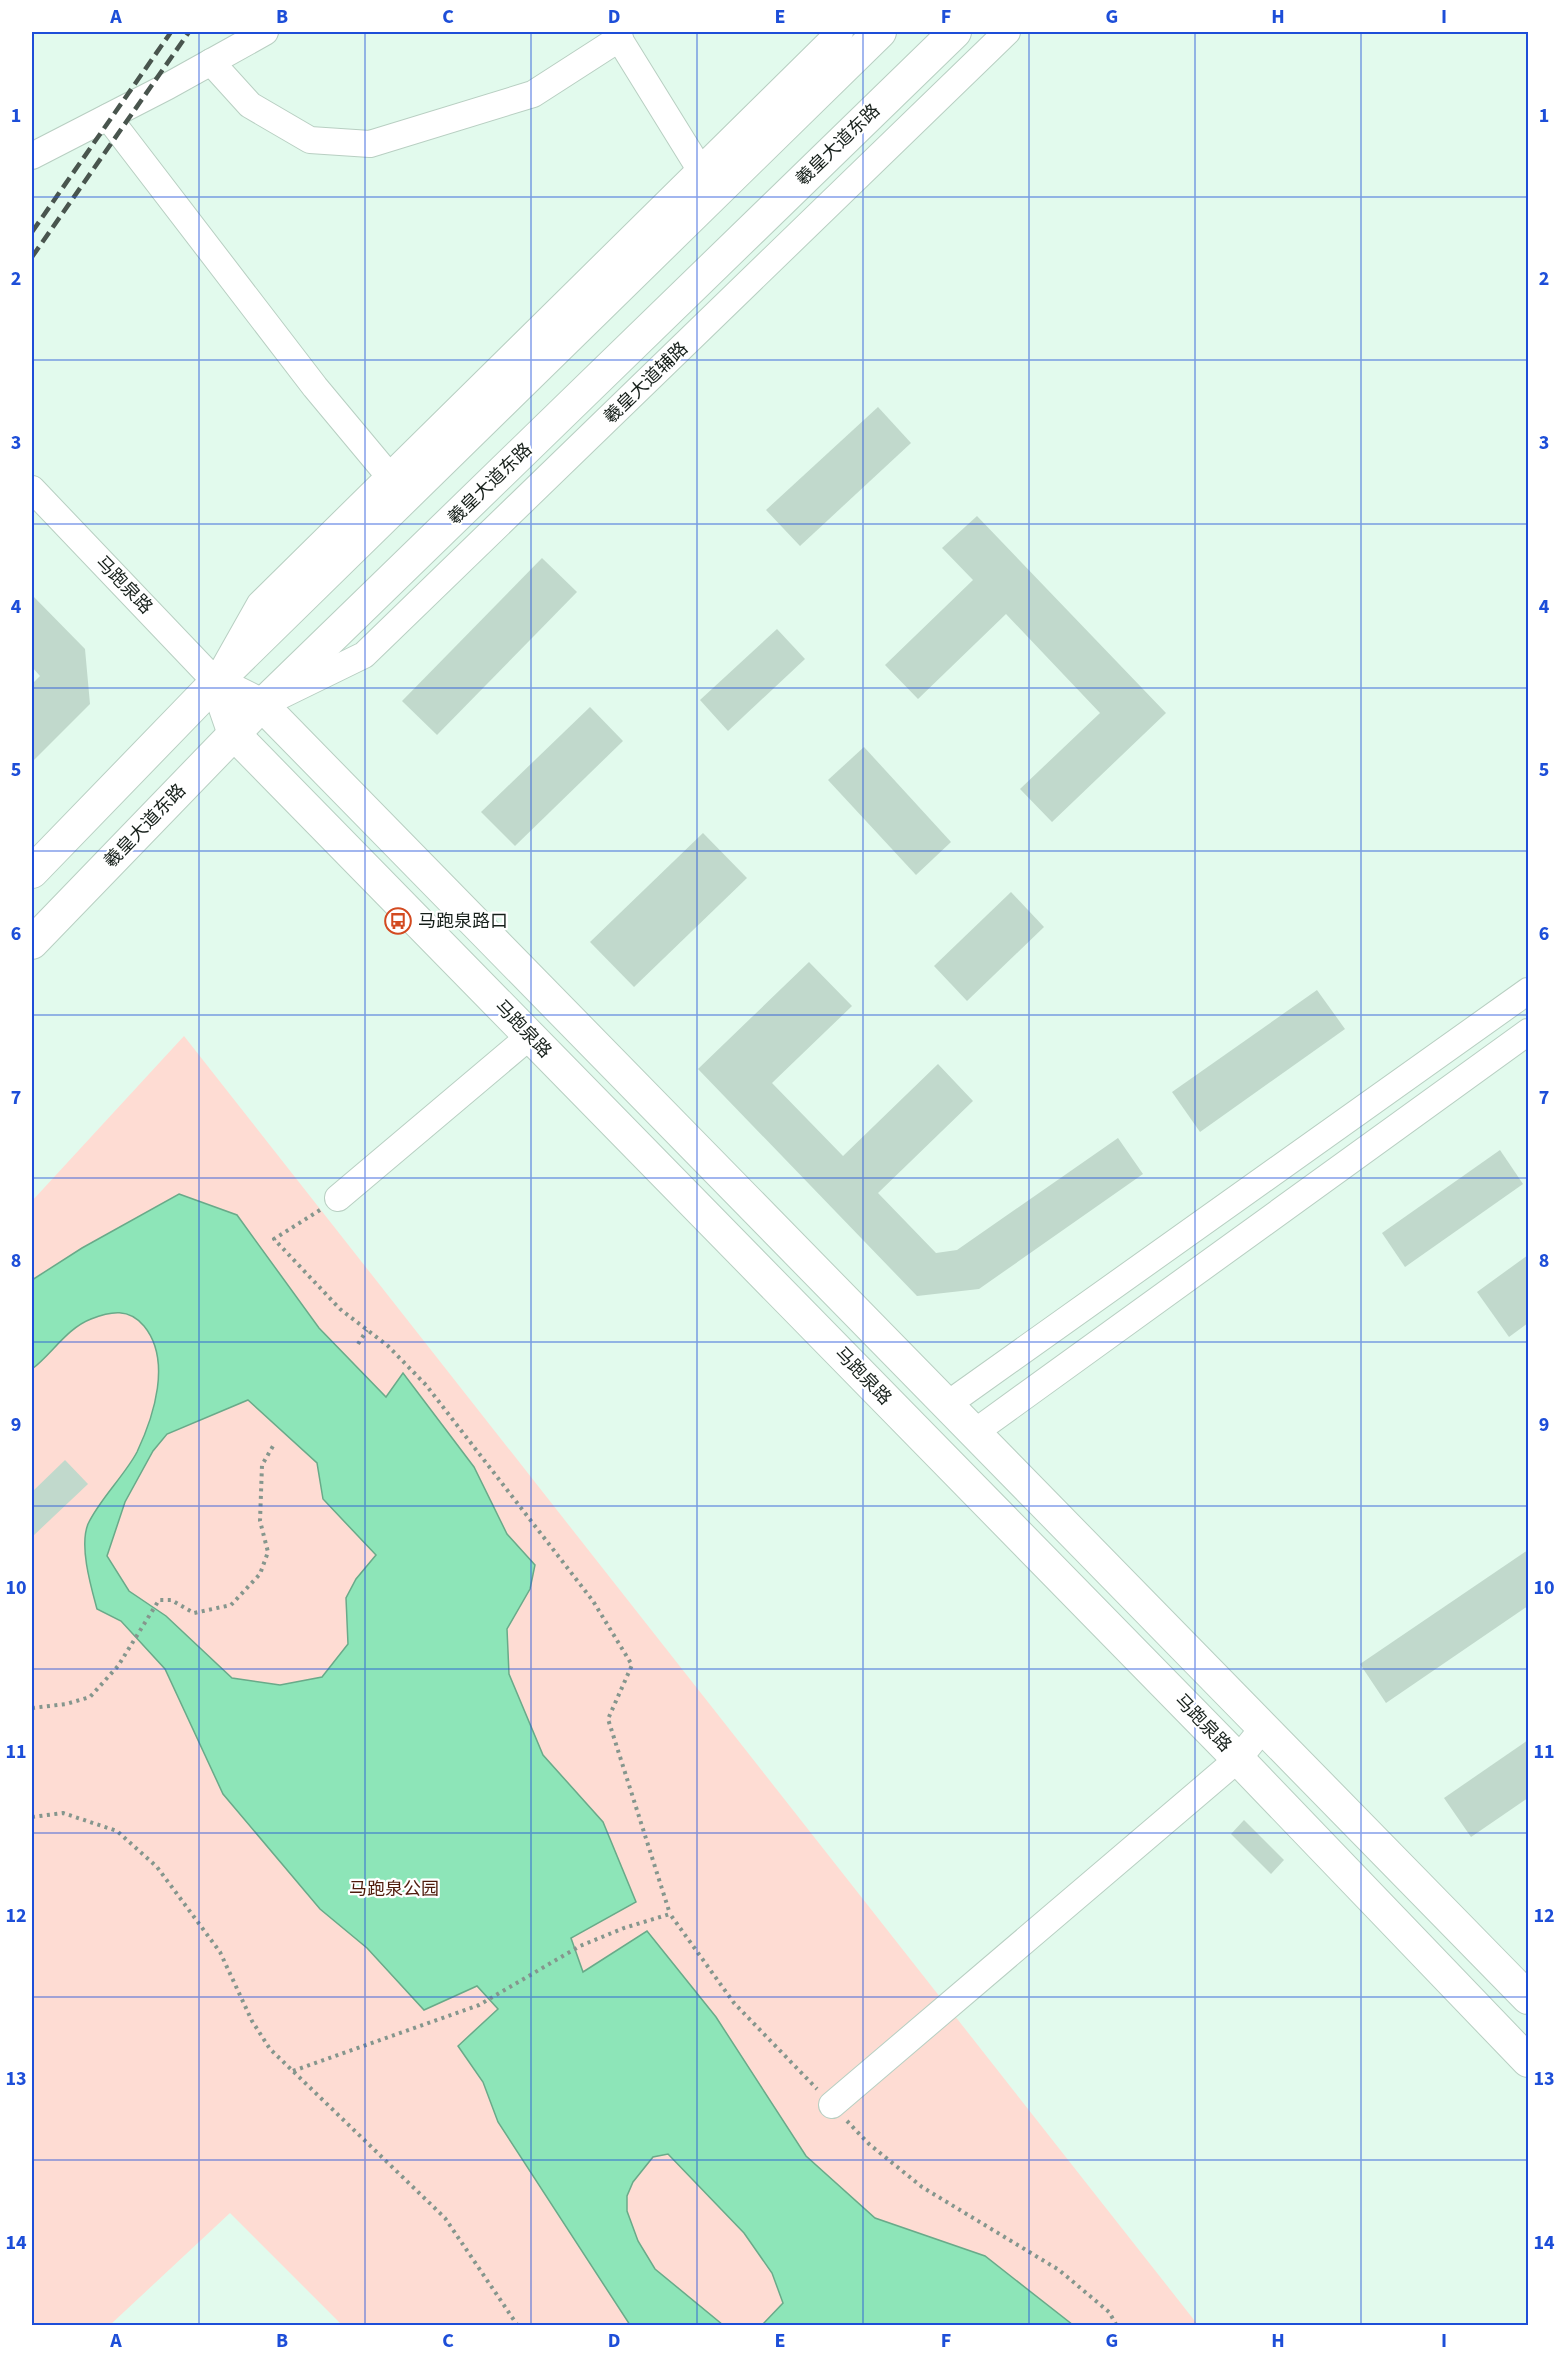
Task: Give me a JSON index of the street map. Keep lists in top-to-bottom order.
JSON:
{
  "streets": {
    "main road": ["羲皇大道东路", "马跑泉路"],
    "street": ["羲皇大道辅路"]
  },
  "crossings": [
    ["羲皇大道东路", "羲皇大道辅路"],
    ["羲皇大道东路", "马跑泉路"],
    ["羲皇大道辅路", "马跑泉路"]
  ],
  "parks": ["马跑泉公园"],
  "places": {
    "bus stop": ["马跑泉路口"]
  },
  "grid": {
    "columns": [
      "A",
      "B",
      "C",
      "D",
      "E",
      "F",
      "G",
      "H",
      "I"
    ],
    "rows": [
      "1",
      "2",
      "3",
      "4",
      "5",
      "6",
      "7",
      "8",
      "9",
      "10",
      "11",
      "12",
      "13",
      "14"
    ]
  }
}
